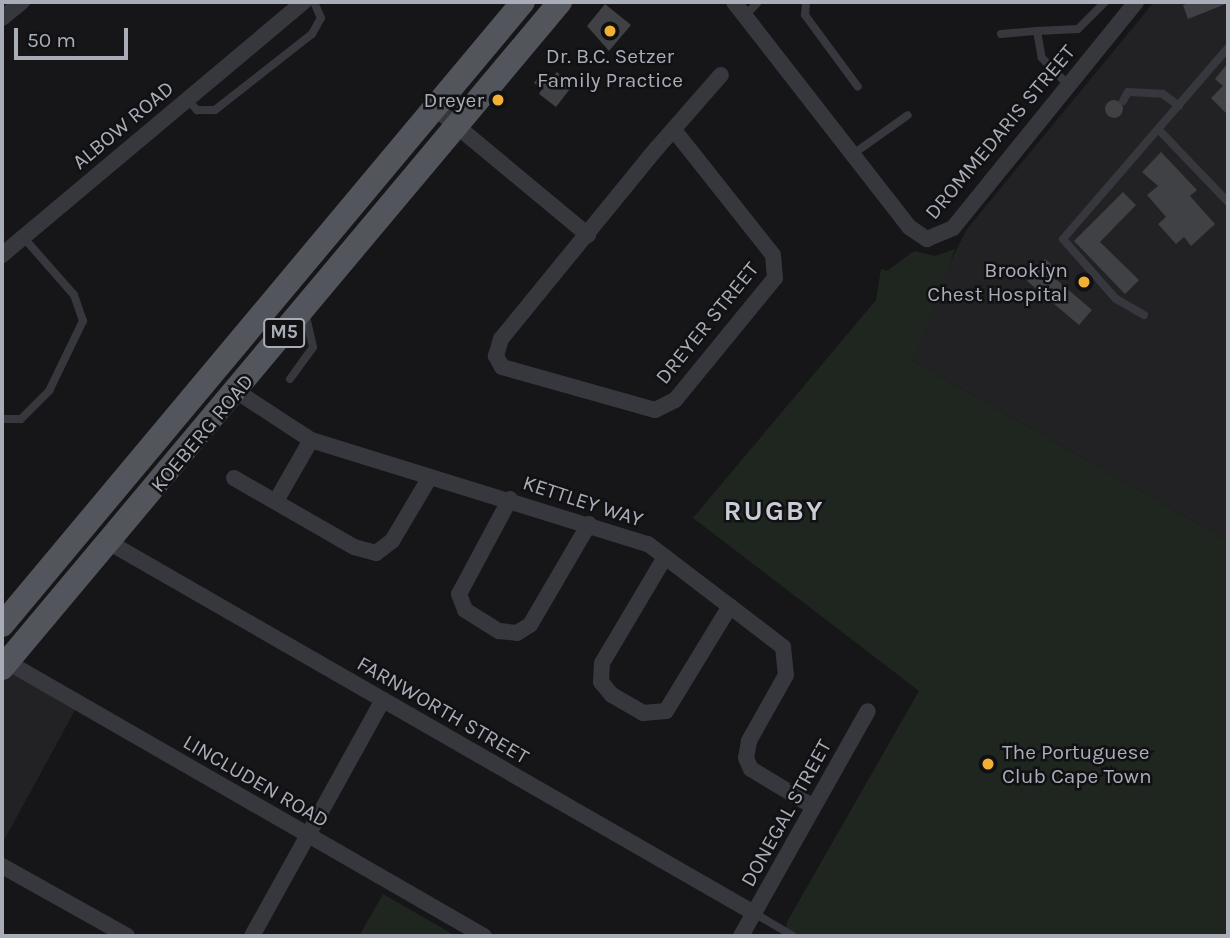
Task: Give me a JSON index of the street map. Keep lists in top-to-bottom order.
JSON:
{
  "streets": {
    "main road": ["M5", "KOEBERG ROAD"],
    "street": [
      "ALBOW ROAD",
      "DROMMEDARIS STREET",
      "DREYER STREET",
      "KETTLEY WAY",
      "FARNWORTH STREET",
      "LINCLUDEN ROAD",
      "DONEGAL STREET"
    ]
  },
  "crossings": [
    ["KOEBERG ROAD", "KETTLEY WAY"],
    ["KOEBERG ROAD", "FARNWORTH STREET"],
    ["KOEBERG ROAD", "LINCLUDEN ROAD"],
    ["KETTLEY WAY", "DONEGAL STREET"],
    ["FARNWORTH STREET", "DONEGAL STREET"]
  ],
  "districts": ["RUGBY"],
  "places": [
    "Dr. B.C. Setzer Family Practice",
    "Dreyer",
    "Brooklyn Chest Hospital",
    "The Portuguese Club Cape Town"
  ],
  "scale_bar": "50 m"
}
